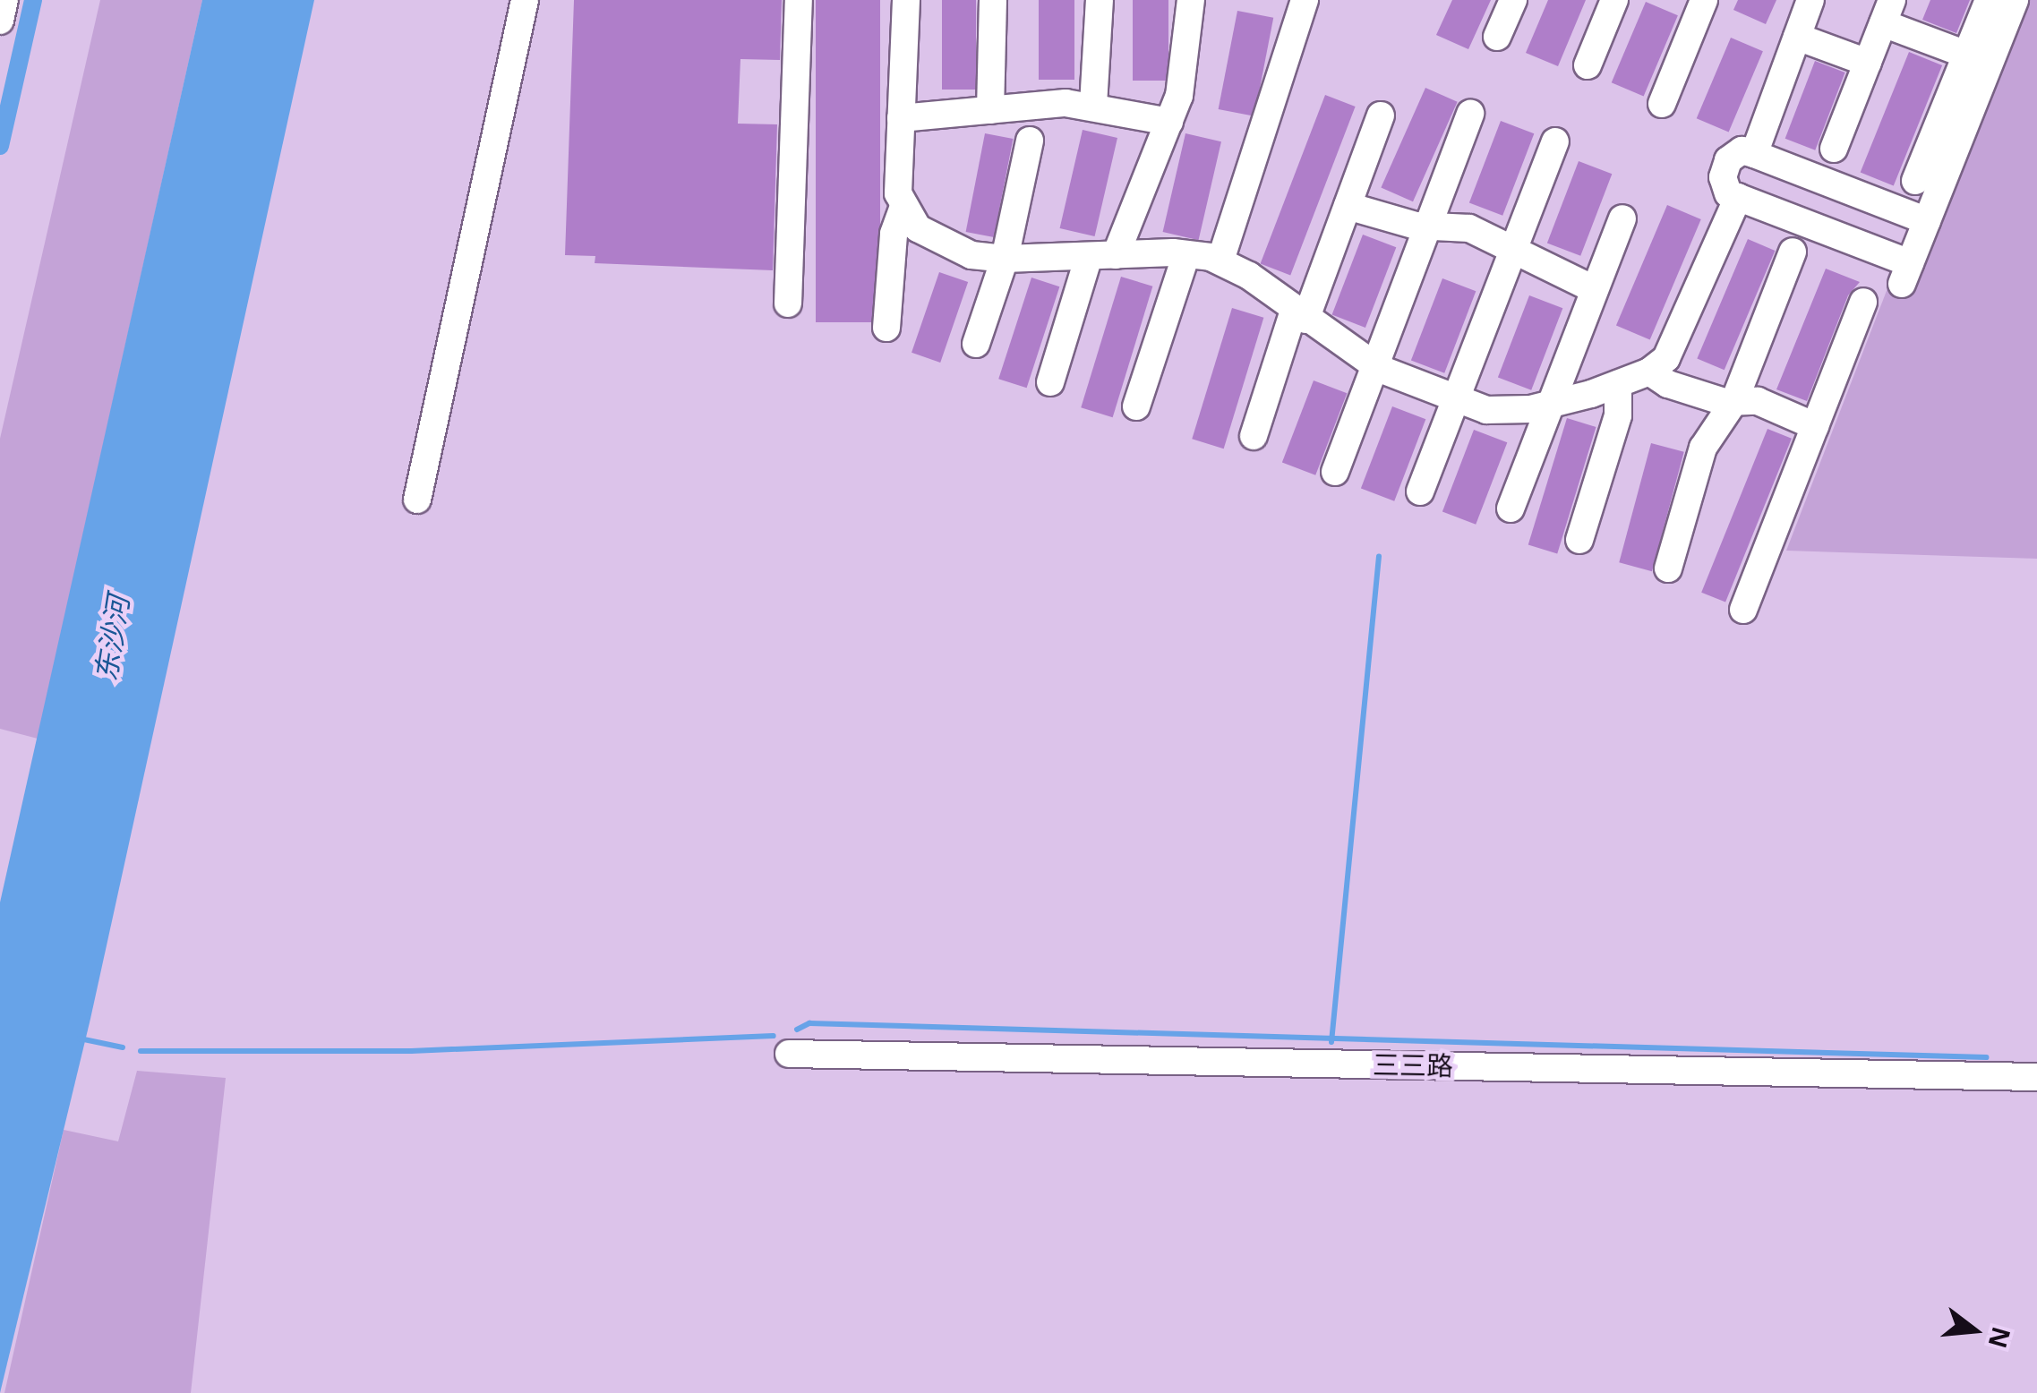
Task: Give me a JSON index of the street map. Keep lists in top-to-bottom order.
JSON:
{
  "streets": {
    "street": ["三三路"]
  },
  "water": ["东沙河"],
  "north": "right"
}
